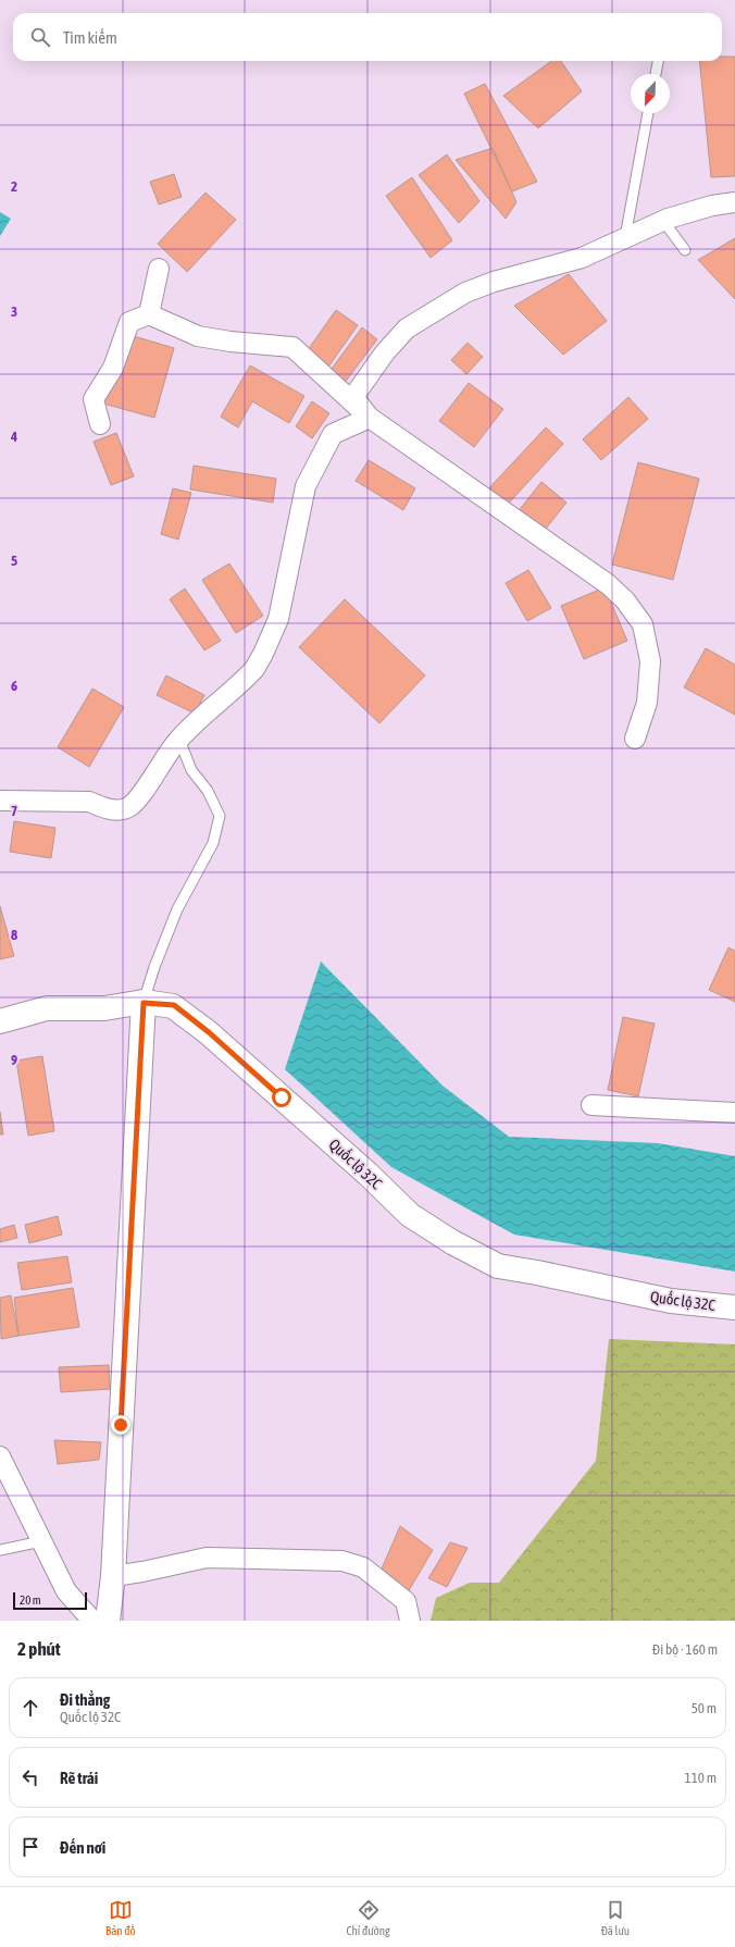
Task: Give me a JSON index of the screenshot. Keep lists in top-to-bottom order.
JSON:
{
  "streets": {
    "main road": ["Quốc lộ 32C"]
  },
  "scale_bar": "20 m",
  "north": "bottom left",
  "page": {
    "search": "Tìm kiếm",
    "scale": "20 m",
    "heading": ["2 phút", "Đi bộ · 160 m"],
    "list": [
      ["Đi thẳng", "Quốc lộ 32C", "50 m"],
      ["Rẽ trái", "110 m"],
      "Đến nơi"
    ],
    "nav": ["Bản đồ", "Chỉ đường", "Đã lưu"]
  },
  "grid": {
    "rows": [
      "2",
      "3",
      "4",
      "5",
      "6",
      "7",
      "8",
      "9"
    ]
  }
}
